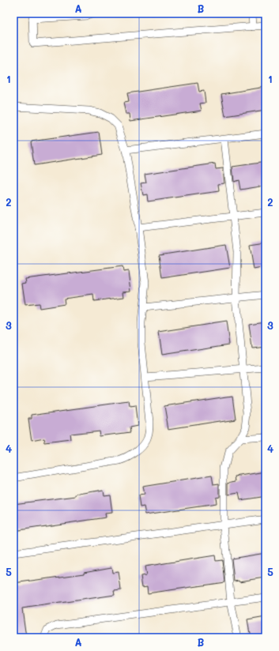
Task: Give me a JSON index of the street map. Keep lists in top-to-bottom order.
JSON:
{
  "grid": {
    "columns": ["A", "B"],
    "rows": [
      "1",
      "2",
      "3",
      "4",
      "5"
    ]
  }
}
